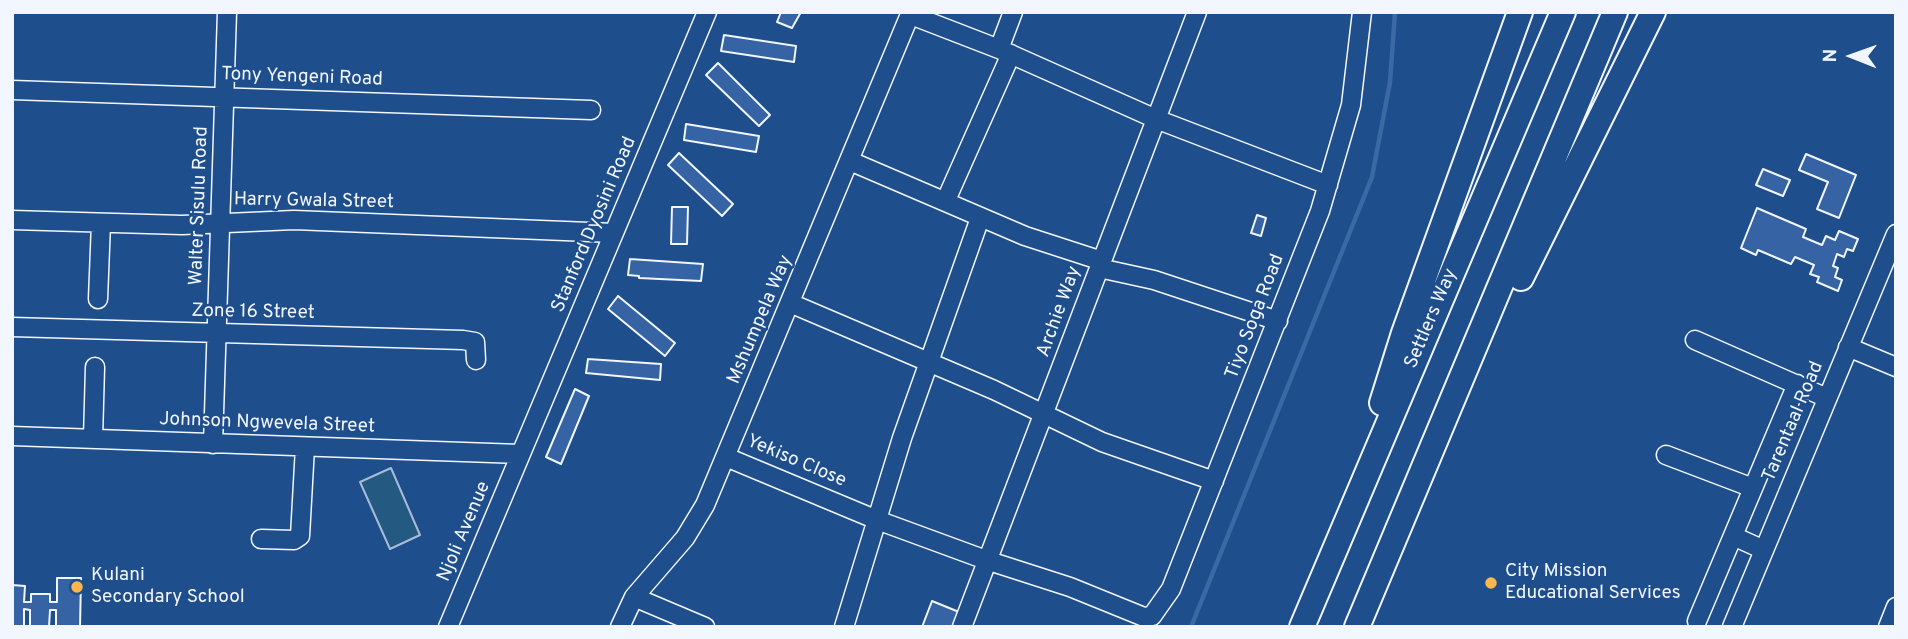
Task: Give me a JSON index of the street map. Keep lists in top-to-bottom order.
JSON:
{
  "streets": {
    "highway": ["Settlers Way"],
    "street": [
      "Tony Yengeni Road",
      "Harry Gwala Street",
      "Walter Sisulu Road",
      "Stanford Dyosini Road",
      "Archie Way",
      "Zone 16 Street",
      "Tiyo Soga Road",
      "Mshumpela Way",
      "Tarentaal Road",
      "Johnson Ngwevela Street",
      "Yekiso Close",
      "Njoli Avenue"
    ]
  },
  "crossings": [
    ["Tony Yengeni Road", "Walter Sisulu Road"],
    ["Harry Gwala Street", "Walter Sisulu Road"],
    ["Harry Gwala Street", "Stanford Dyosini Road"],
    ["Walter Sisulu Road", "Zone 16 Street"],
    ["Walter Sisulu Road", "Johnson Ngwevela Street"],
    ["Stanford Dyosini Road", "Johnson Ngwevela Street"],
    ["Stanford Dyosini Road", "Njoli Avenue"],
    ["Archie Way", "Yekiso Close"],
    ["Tiyo Soga Road", "Yekiso Close"],
    ["Mshumpela Way", "Yekiso Close"],
    ["Johnson Ngwevela Street", "Njoli Avenue"]
  ],
  "places": ["City Mission Educational Services", "Kulani Secondary School"],
  "north": "left"
}
